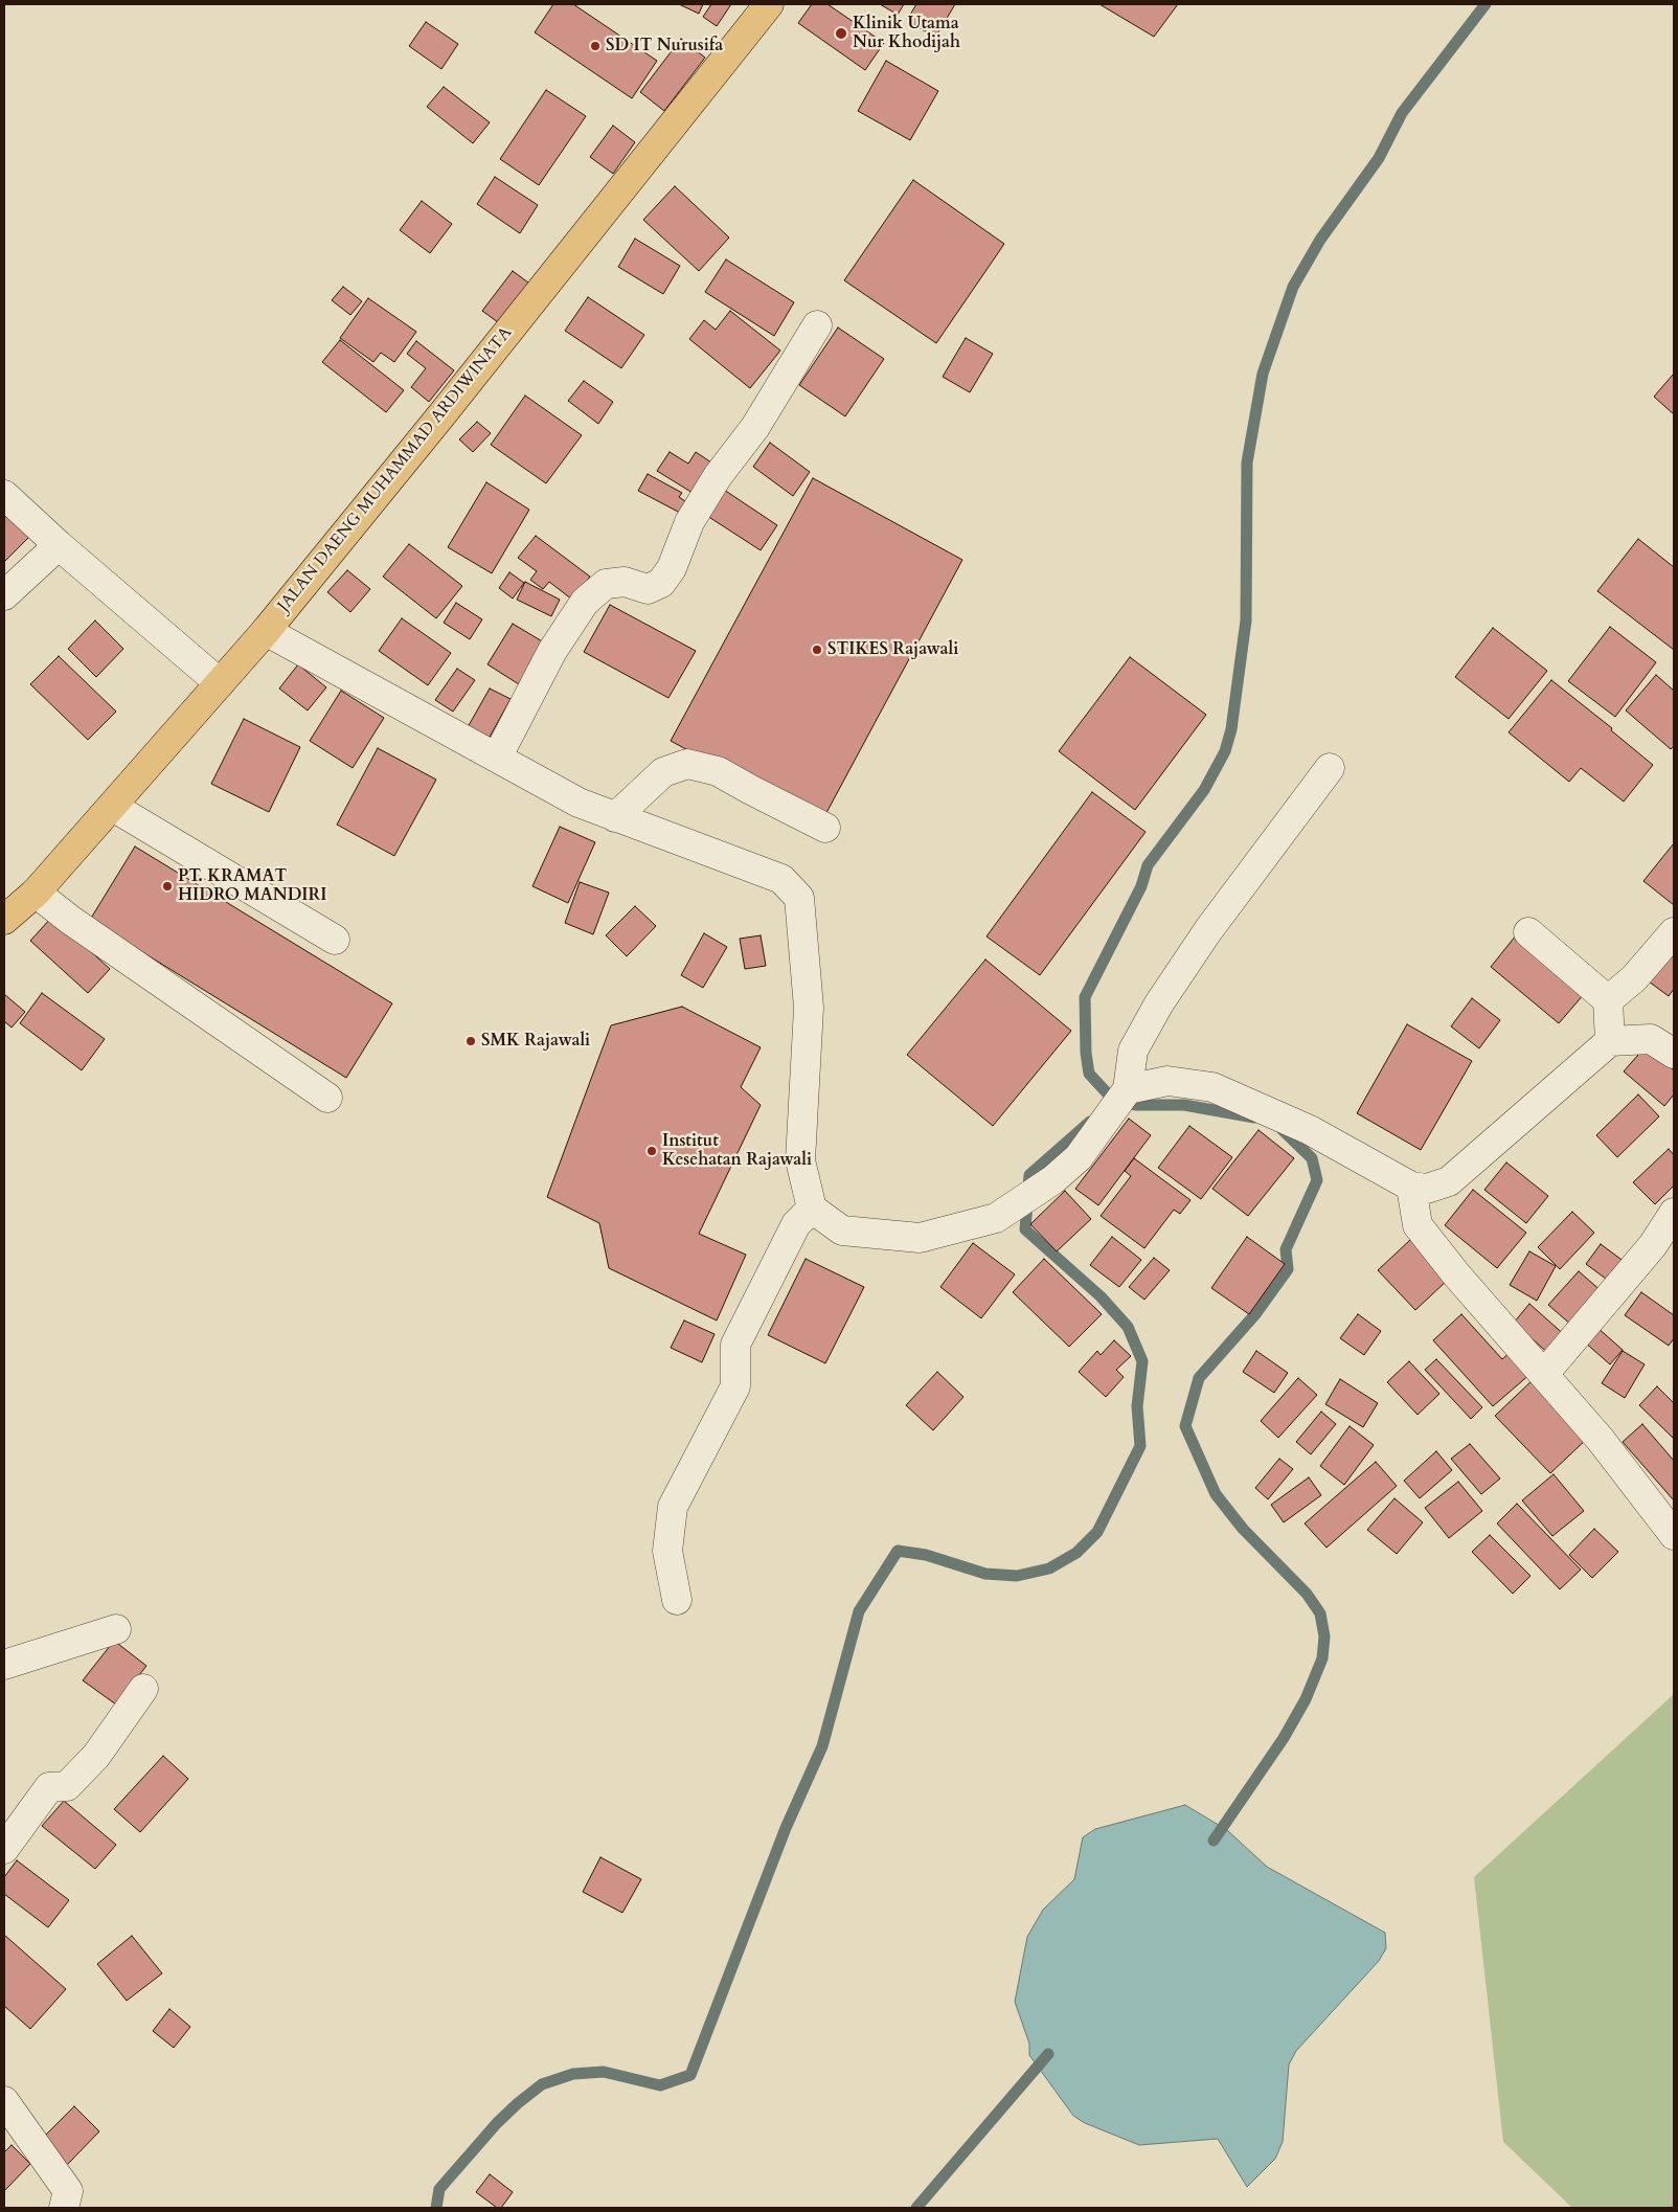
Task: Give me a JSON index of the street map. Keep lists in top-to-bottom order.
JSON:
{
  "streets": {
    "main road": ["JALAN DAENG MUHAMMAD ARDIWINATA"]
  },
  "places": [
    "Klinik Utama Nur Khodijah",
    "SD IT Nurusifa",
    "STIKES Rajawali",
    "PT. KRAMAT HIDRO MANDIRI",
    "SMK Rajawali",
    "Institut Kesehatan Rajawali"
  ]
}
